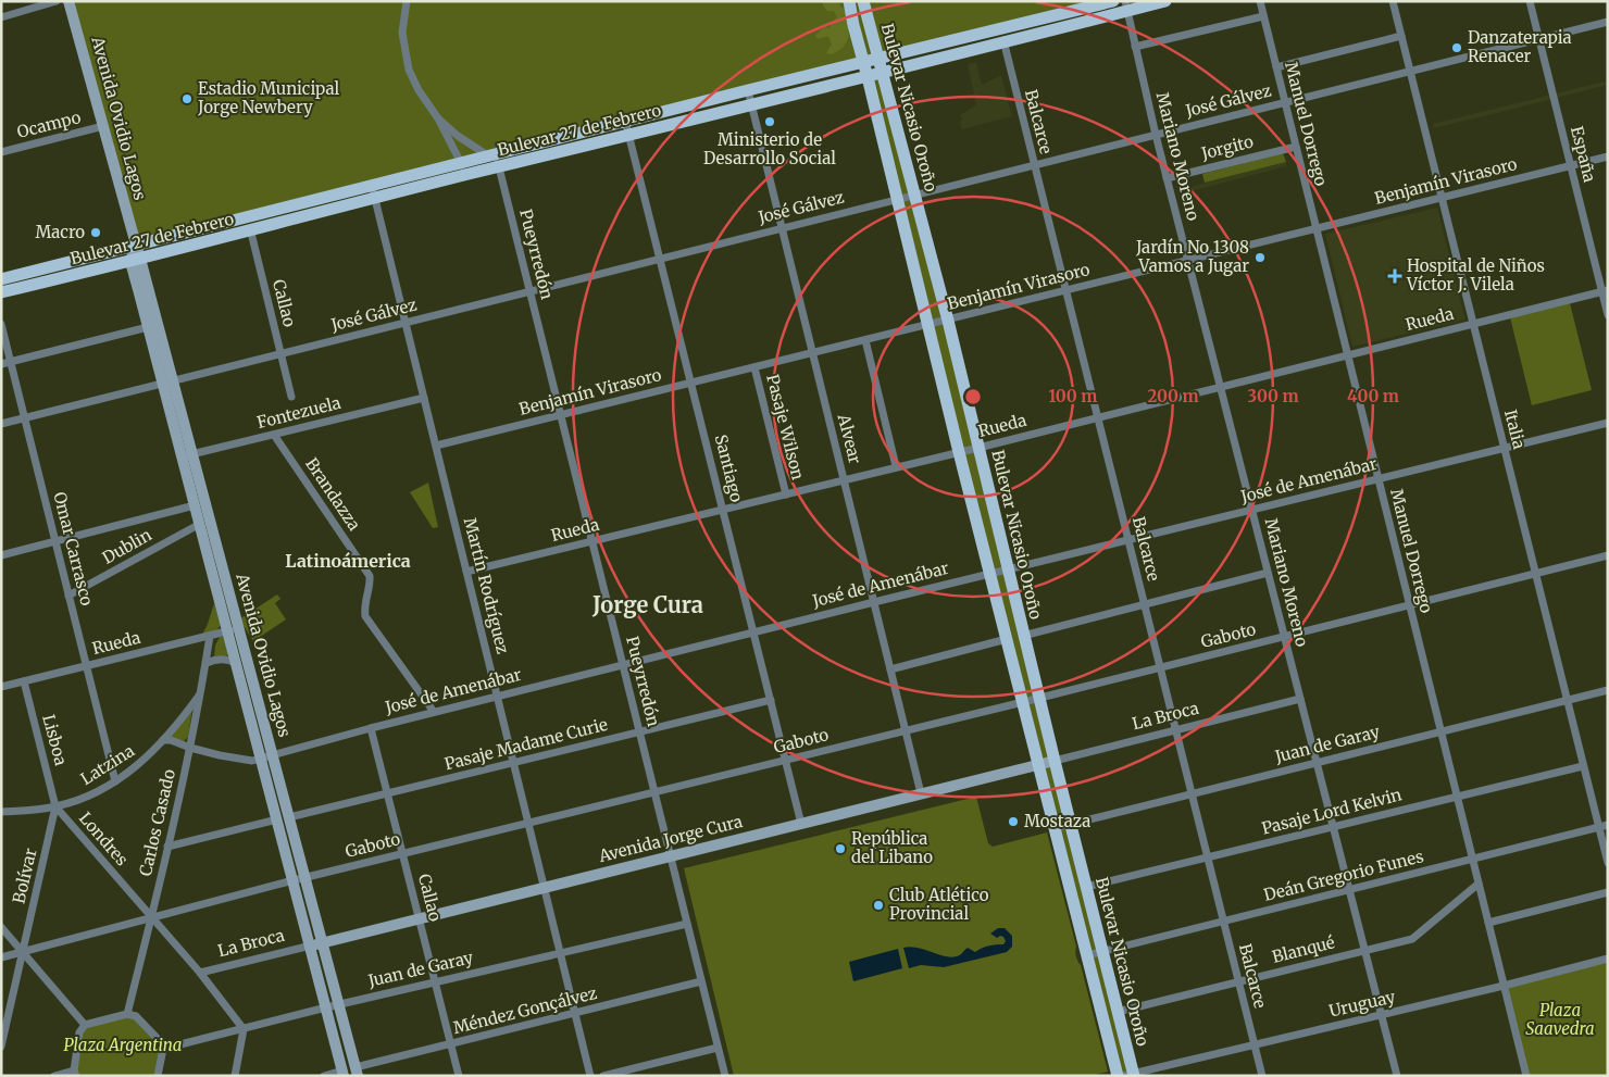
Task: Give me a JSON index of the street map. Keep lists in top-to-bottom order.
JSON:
{
  "streets": {
    "main road": [
      "Bulevar Nicasio Oroño",
      "Avenida Ovidio Lagos",
      "Bulevar 27 de Febrero",
      "La Broca",
      "Avenida Jorge Cura"
    ],
    "street": [
      "José Gálvez",
      "Balcarce",
      "Manuel Dorrego",
      "Ocampo",
      "Jorgito",
      "España",
      "Mariano Moreno",
      "Benjamín Virasoro",
      "Pueyrredón",
      "Callao",
      "Rueda",
      "Fontezuela",
      "Pasaje Wilson",
      "Italia",
      "Alvear",
      "Santiago",
      "José de Amenábar",
      "Brandazza",
      "Dublin",
      "Omar Carrasco",
      "Martín Rodríguez",
      "Gaboto",
      "Lisboa",
      "Pasaje Madame Curie",
      "Juan de Garay",
      "Latzina",
      "Pasaje Lord Kelvin",
      "Carlos Casado",
      "Londres",
      "Bolívar",
      "Deán Gregorio Funes",
      "Blanqué",
      "Uruguay",
      "Méndez Gonçálvez"
    ]
  },
  "crossings": [
    ["José Gálvez", "Bulevar Nicasio Oroño"],
    ["José Gálvez", "Avenida Ovidio Lagos"],
    ["José Gálvez", "Balcarce"],
    ["José Gálvez", "Manuel Dorrego"],
    ["José Gálvez", "España"],
    ["José Gálvez", "Mariano Moreno"],
    ["José Gálvez", "Pueyrredón"],
    ["José Gálvez", "Callao"],
    ["José Gálvez", "Italia"],
    ["José Gálvez", "Alvear"],
    ["José Gálvez", "Santiago"],
    ["José Gálvez", "Omar Carrasco"],
    ["José Gálvez", "Martín Rodríguez"],
    ["Bulevar Nicasio Oroño", "Bulevar 27 de Febrero"],
    ["Bulevar Nicasio Oroño", "Benjamín Virasoro"],
    ["Bulevar Nicasio Oroño", "Rueda"],
    ["Bulevar Nicasio Oroño", "José de Amenábar"],
    ["Bulevar Nicasio Oroño", "Gaboto"],
    ["Bulevar Nicasio Oroño", "La Broca"],
    ["Bulevar Nicasio Oroño", "Juan de Garay"],
    ["Bulevar Nicasio Oroño", "Pasaje Lord Kelvin"],
    ["Bulevar Nicasio Oroño", "Avenida Jorge Cura"],
    ["Bulevar Nicasio Oroño", "Deán Gregorio Funes"],
    ["Bulevar Nicasio Oroño", "Blanqué"],
    ["Bulevar Nicasio Oroño", "Uruguay"],
    ["Avenida Ovidio Lagos", "Ocampo"],
    ["Avenida Ovidio Lagos", "Bulevar 27 de Febrero"],
    ["Avenida Ovidio Lagos", "Rueda"],
    ["Avenida Ovidio Lagos", "Fontezuela"],
    ["Avenida Ovidio Lagos", "José de Amenábar"],
    ["Avenida Ovidio Lagos", "Dublin"],
    ["Avenida Ovidio Lagos", "Gaboto"],
    ["Avenida Ovidio Lagos", "La Broca"],
    ["Avenida Ovidio Lagos", "Pasaje Madame Curie"],
    ["Avenida Ovidio Lagos", "Juan de Garay"],
    ["Avenida Ovidio Lagos", "Avenida Jorge Cura"],
    ["Avenida Ovidio Lagos", "Méndez Gonçálvez"],
    ["Balcarce", "Bulevar 27 de Febrero"],
    ["Balcarce", "Benjamín Virasoro"],
    ["Balcarce", "Rueda"],
    ["Balcarce", "José de Amenábar"],
    ["Balcarce", "Gaboto"],
    ["Balcarce", "La Broca"],
    ["Balcarce", "Juan de Garay"],
    ["Balcarce", "Pasaje Lord Kelvin"],
    ["Balcarce", "Deán Gregorio Funes"],
    ["Balcarce", "Blanqué"],
    ["Balcarce", "Uruguay"],
    ["Manuel Dorrego", "Jorgito"],
    ["Manuel Dorrego", "Benjamín Virasoro"],
    ["Manuel Dorrego", "Rueda"],
    ["Manuel Dorrego", "José de Amenábar"],
    ["Manuel Dorrego", "Gaboto"],
    ["Manuel Dorrego", "Juan de Garay"],
    ["Manuel Dorrego", "Pasaje Lord Kelvin"],
    ["Manuel Dorrego", "Deán Gregorio Funes"],
    ["Manuel Dorrego", "Blanqué"],
    ["Manuel Dorrego", "Uruguay"],
    ["Bulevar 27 de Febrero", "Mariano Moreno"],
    ["Bulevar 27 de Febrero", "Pueyrredón"],
    ["Bulevar 27 de Febrero", "Callao"],
    ["Bulevar 27 de Febrero", "Alvear"],
    ["Bulevar 27 de Febrero", "Santiago"],
    ["Bulevar 27 de Febrero", "Martín Rodríguez"],
    ["Jorgito", "Mariano Moreno"],
    ["España", "Benjamín Virasoro"],
    ["España", "Rueda"],
    ["Mariano Moreno", "Benjamín Virasoro"],
    ["Mariano Moreno", "Rueda"],
    ["Mariano Moreno", "José de Amenábar"],
    ["Mariano Moreno", "Gaboto"],
    ["Mariano Moreno", "La Broca"],
    ["Mariano Moreno", "Juan de Garay"],
    ["Mariano Moreno", "Pasaje Lord Kelvin"],
    ["Mariano Moreno", "Deán Gregorio Funes"],
    ["Mariano Moreno", "Blanqué"],
    ["Mariano Moreno", "Uruguay"],
    ["Benjamín Virasoro", "Pueyrredón"],
    ["Benjamín Virasoro", "Pasaje Wilson"],
    ["Benjamín Virasoro", "Italia"],
    ["Benjamín Virasoro", "Alvear"],
    ["Benjamín Virasoro", "Santiago"],
    ["Benjamín Virasoro", "Martín Rodríguez"],
    ["Pueyrredón", "Rueda"],
    ["Pueyrredón", "José de Amenábar"],
    ["Pueyrredón", "Gaboto"],
    ["Pueyrredón", "Pasaje Madame Curie"],
    ["Pueyrredón", "Juan de Garay"],
    ["Pueyrredón", "Avenida Jorge Cura"],
    ["Pueyrredón", "Méndez Gonçálvez"],
    ["Callao", "José de Amenábar"],
    ["Callao", "Gaboto"],
    ["Callao", "Pasaje Madame Curie"],
    ["Callao", "Juan de Garay"],
    ["Callao", "Avenida Jorge Cura"],
    ["Callao", "Méndez Gonçálvez"],
    ["Rueda", "Pasaje Wilson"],
    ["Rueda", "Italia"],
    ["Rueda", "Alvear"],
    ["Rueda", "Santiago"],
    ["Rueda", "Omar Carrasco"],
    ["Rueda", "Martín Rodríguez"],
    ["Rueda", "Lisboa"],
    ["Rueda", "Carlos Casado"],
    ["Fontezuela", "Brandazza"],
    ["Fontezuela", "Martín Rodríguez"],
    ["Italia", "José de Amenábar"],
    ["Italia", "Gaboto"],
    ["Italia", "Juan de Garay"],
    ["Italia", "Pasaje Lord Kelvin"],
    ["Italia", "Deán Gregorio Funes"],
    ["Alvear", "José de Amenábar"],
    ["Alvear", "Gaboto"],
    ["Alvear", "Avenida Jorge Cura"],
    ["Santiago", "José de Amenábar"],
    ["Santiago", "Gaboto"],
    ["Santiago", "Pasaje Madame Curie"],
    ["Santiago", "Avenida Jorge Cura"],
    ["José de Amenábar", "Brandazza"],
    ["José de Amenábar", "Martín Rodríguez"],
    ["José de Amenábar", "Latzina"],
    ["José de Amenábar", "Carlos Casado"],
    ["Dublin", "Omar Carrasco"],
    ["Omar Carrasco", "Latzina"],
    ["Martín Rodríguez", "Gaboto"],
    ["Martín Rodríguez", "Pasaje Madame Curie"],
    ["Martín Rodríguez", "Juan de Garay"],
    ["Martín Rodríguez", "Avenida Jorge Cura"],
    ["Martín Rodríguez", "Méndez Gonçálvez"],
    ["Gaboto", "Carlos Casado"],
    ["Gaboto", "Londres"],
    ["Gaboto", "Bolívar"],
    ["La Broca", "Londres"],
    ["La Broca", "Avenida Jorge Cura"],
    ["Lisboa", "Latzina"],
    ["Lisboa", "Londres"],
    ["Lisboa", "Bolívar"],
    ["Juan de Garay", "Londres"],
    ["Latzina", "Carlos Casado"],
    ["Latzina", "Londres"],
    ["Latzina", "Bolívar"],
    ["Carlos Casado", "Londres"],
    ["Londres", "Bolívar"]
  ],
  "districts": ["Latinoámerica", "Jorge Cura"],
  "parks": ["Plaza Saavedra", "Plaza Argentina"],
  "places": {
    "other": [
      "Danzaterapia Renacer",
      "Estadio Municipal Jorge Newbery",
      "Ministerio de Desarrollo Social",
      "Macro",
      "Jardín No 1308 Vamos a Jugar",
      "Mostaza",
      "República del Libano",
      "Club Atlético Provincial"
    ],
    "health": ["Hospital de Niños Víctor J. Vilela"]
  },
  "rings": [
    "100 m",
    "200 m",
    "300 m",
    "400 m"
  ]
}
